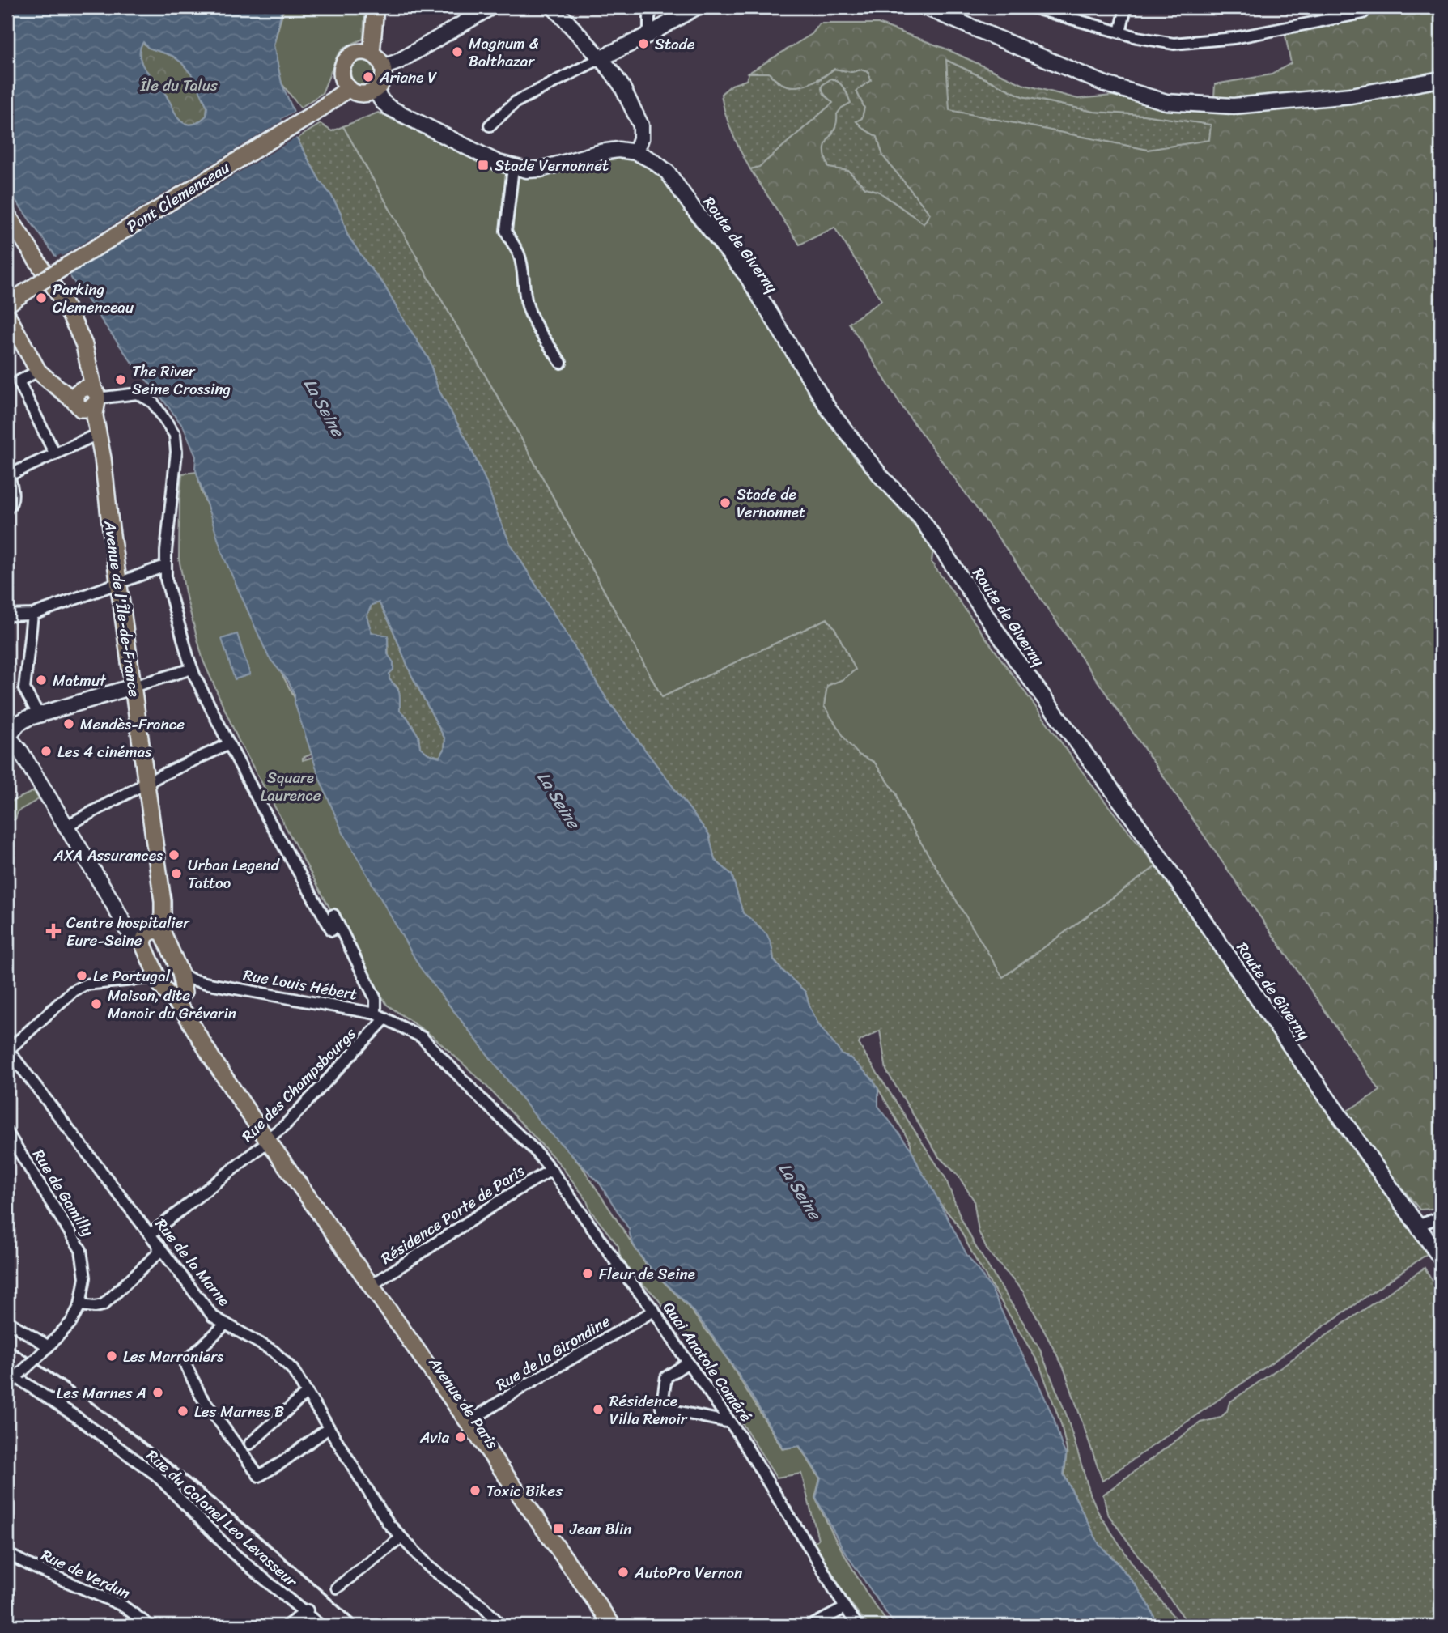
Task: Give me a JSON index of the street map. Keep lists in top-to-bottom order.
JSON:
{
  "streets": {
    "main road": [
      "Pont Clemenceau",
      "Route de Giverny",
      "Avenue de l'Île-de-France",
      "Avenue de Paris"
    ],
    "street": [
      "Rue Louis Hébert",
      "Rue des Champsbourgs",
      "Rue de Gamilly",
      "Résidence Porte de Paris",
      "Rue de la Marne",
      "Rue de la Girondine",
      "Quai Anatole Caméré",
      "Rue du Colonel Leo Levasseur",
      "Rue de Verdun"
    ]
  },
  "crossings": [
    ["Avenue de l'Île-de-France", "Rue Louis Hébert"],
    ["Avenue de l'Île-de-France", "Avenue de Paris"],
    ["Rue Louis Hébert", "Rue des Champsbourgs"],
    ["Rue Louis Hébert", "Quai Anatole Caméré"],
    ["Rue Louis Hébert", "Avenue de Paris"],
    ["Rue des Champsbourgs", "Rue de la Marne"],
    ["Rue des Champsbourgs", "Quai Anatole Caméré"],
    ["Rue des Champsbourgs", "Avenue de Paris"],
    ["Résidence Porte de Paris", "Quai Anatole Caméré"],
    ["Résidence Porte de Paris", "Avenue de Paris"],
    ["Rue de la Girondine", "Quai Anatole Caméré"],
    ["Rue de la Girondine", "Avenue de Paris"]
  ],
  "water": ["La Seine"],
  "parks": ["Île du Talus", "Square Laurence"],
  "places": {
    "other": [
      "Stade",
      "Magnum & Balthazar",
      "Ariane V",
      "Parking Clemenceau",
      "The River Seine Crossing",
      "Stade de Vernonnet",
      "Matmut",
      "Mendès-France",
      "Les 4 cinémas",
      "AXA Assurances",
      "Urban Legend Tattoo",
      "Le Portugal",
      "Maison, dite Manoir du Grévarin",
      "Fleur de Seine",
      "Les Marroniers",
      "Les Marnes A",
      "Résidence Villa Renoir",
      "Les Marnes B",
      "Avia",
      "Toxic Bikes",
      "AutoPro Vernon"
    ],
    "transit": ["Stade Vernonnet", "Jean Blin"],
    "health": ["Centre hospitalier Eure-Seine"]
  }
}
